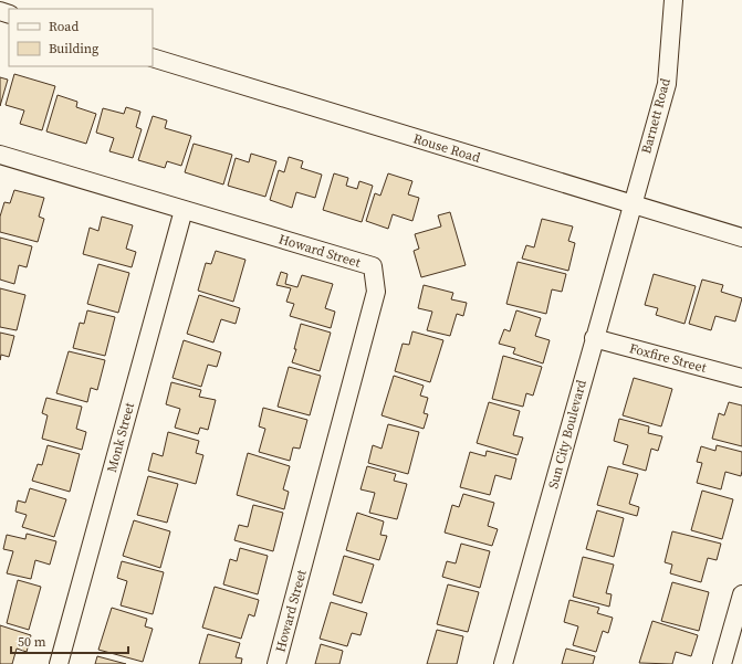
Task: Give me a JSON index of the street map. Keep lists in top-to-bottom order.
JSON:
{
  "streets": {
    "street": [
      "Barnett Road",
      "Rouse Road",
      "Howard Street",
      "Foxfire Street",
      "Sun City Boulevard",
      "Monk Street"
    ]
  },
  "crossings": [
    ["Barnett Road", "Rouse Road"],
    ["Barnett Road", "Sun City Boulevard"],
    ["Rouse Road", "Sun City Boulevard"],
    ["Howard Street", "Monk Street"],
    ["Foxfire Street", "Sun City Boulevard"]
  ],
  "legend": ["Road", "Building"],
  "scale_bar": "50 m"
}
